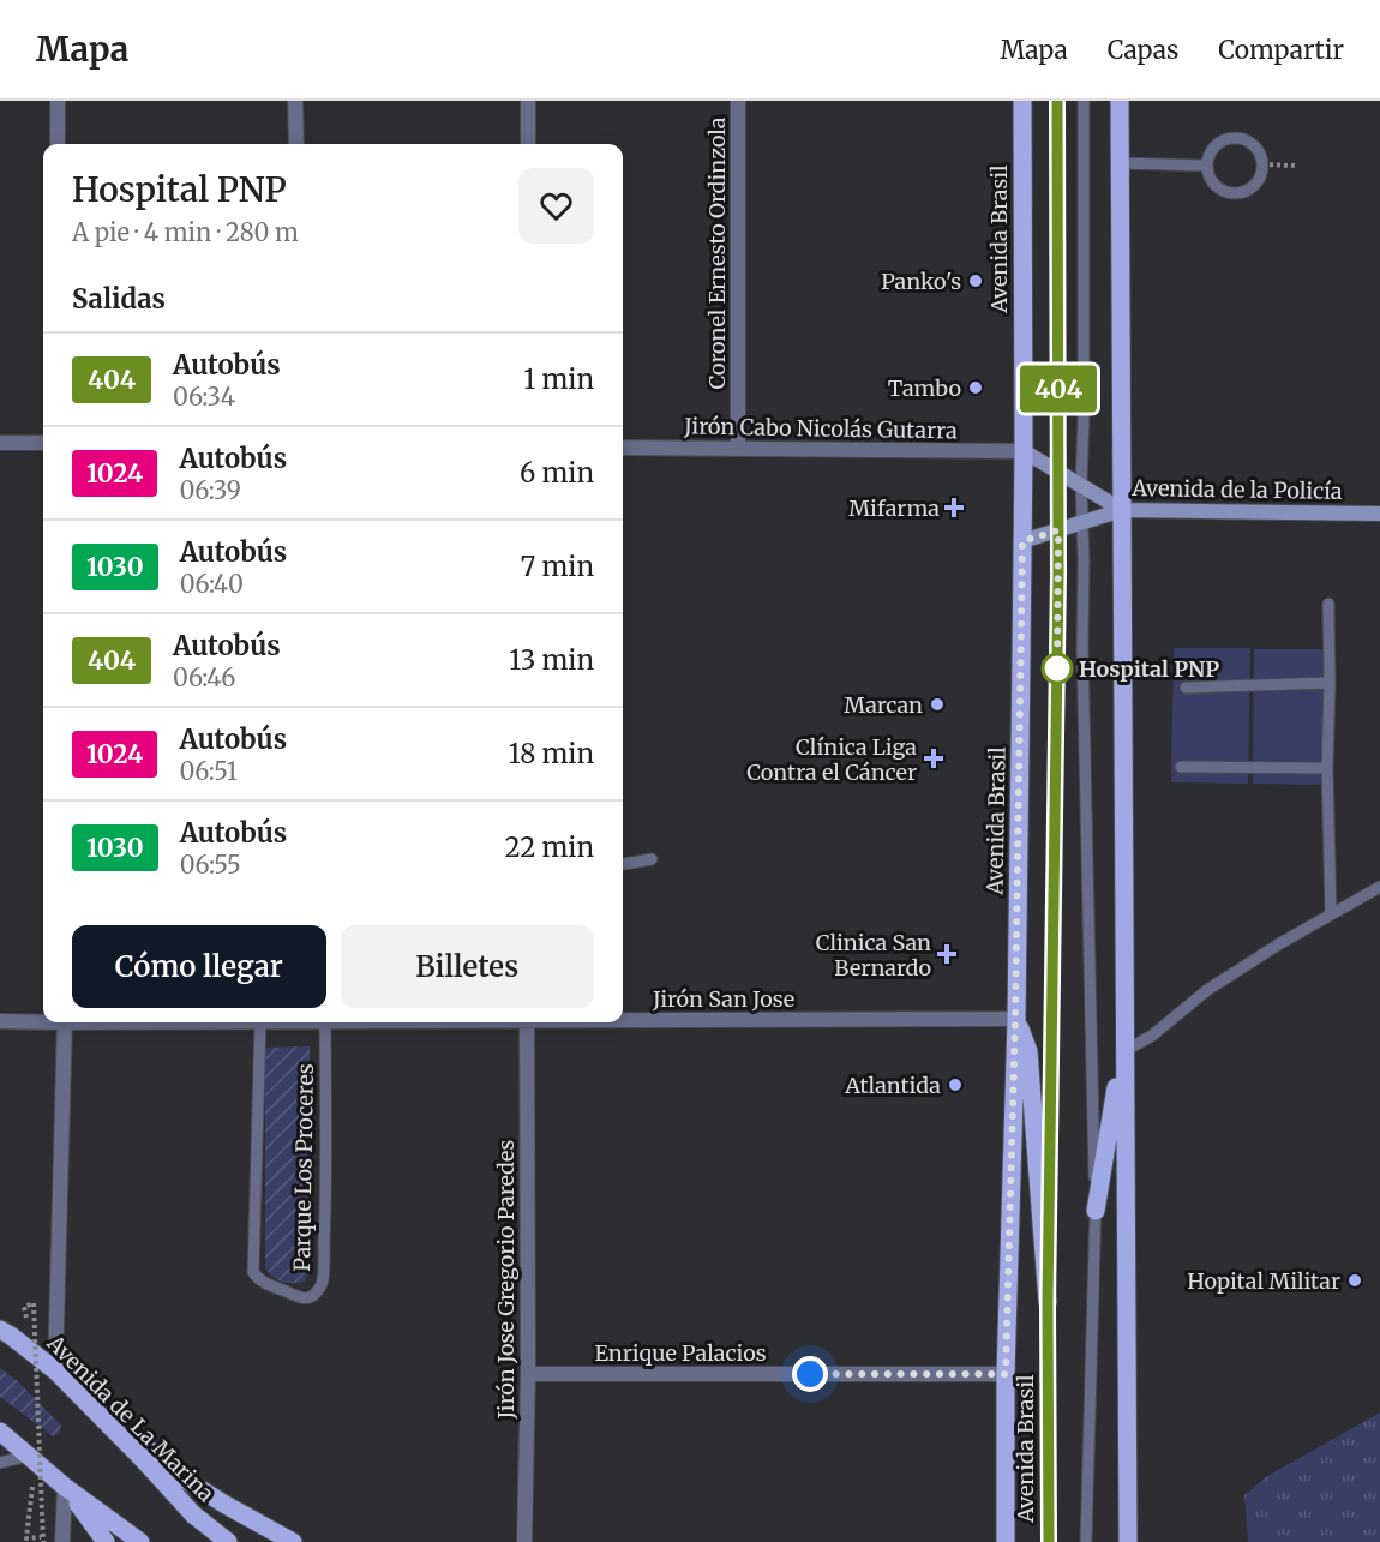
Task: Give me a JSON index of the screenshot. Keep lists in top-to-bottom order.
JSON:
{
  "streets": {
    "main road": ["Avenida Brasil", "Avenida de La Marina"],
    "street": [
      "Coronel Ernesto Ordinzola",
      "Jirón Cabo Nicolás Gutarra",
      "Avenida de la Policía",
      "Jirón San Jose",
      "Jirón Jose Gregorio Paredes",
      "Enrique Palacios"
    ],
    "lane": ["Parque Los Proceres"]
  },
  "crossings": [
    ["Avenida Brasil", "Jirón Cabo Nicolás Gutarra"],
    ["Avenida Brasil", "Avenida de la Policía"],
    ["Avenida Brasil", "Jirón San Jose"],
    ["Avenida Brasil", "Enrique Palacios"],
    ["Coronel Ernesto Ordinzola", "Jirón Cabo Nicolás Gutarra"],
    ["Jirón Cabo Nicolás Gutarra", "Avenida de la Policía"],
    ["Jirón Jose Gregorio Paredes", "Enrique Palacios"]
  ],
  "places": {
    "other": [
      "Panko's",
      "Tambo",
      "Hospital PNP",
      "Marcan",
      "Atlantida",
      "Hopital Militar"
    ],
    "health": ["Mifarma", "Clínica Liga Contra el Cáncer", "Clinica San Bernardo"]
  },
  "lines": ["bus line 404"],
  "page": {
    "header": "Mapa",
    "nav": ["Mapa", "Capas", "Compartir"],
    "on_map": "404",
    "heading": [
      ["Hospital PNP", "A pie · 4 min · 280 m"],
      "Salidas"
    ],
    "list": [
      {
        "mark": "404",
        "name": "Autobús",
        "note": "06:34",
        "value": "1 min"
      },
      {
        "mark": "1024",
        "name": "Autobús",
        "note": "06:39",
        "value": "6 min"
      },
      {
        "mark": "1030",
        "name": "Autobús",
        "note": "06:40",
        "value": "7 min"
      },
      {
        "mark": "404",
        "name": "Autobús",
        "note": "06:46",
        "value": "13 min"
      },
      {
        "mark": "1024",
        "name": "Autobús",
        "note": "06:51",
        "value": "18 min"
      },
      {
        "mark": "1030",
        "name": "Autobús",
        "note": "06:55",
        "value": "22 min"
      }
    ],
    "buttons": ["Cómo llegar", "Billetes"]
  }
}
